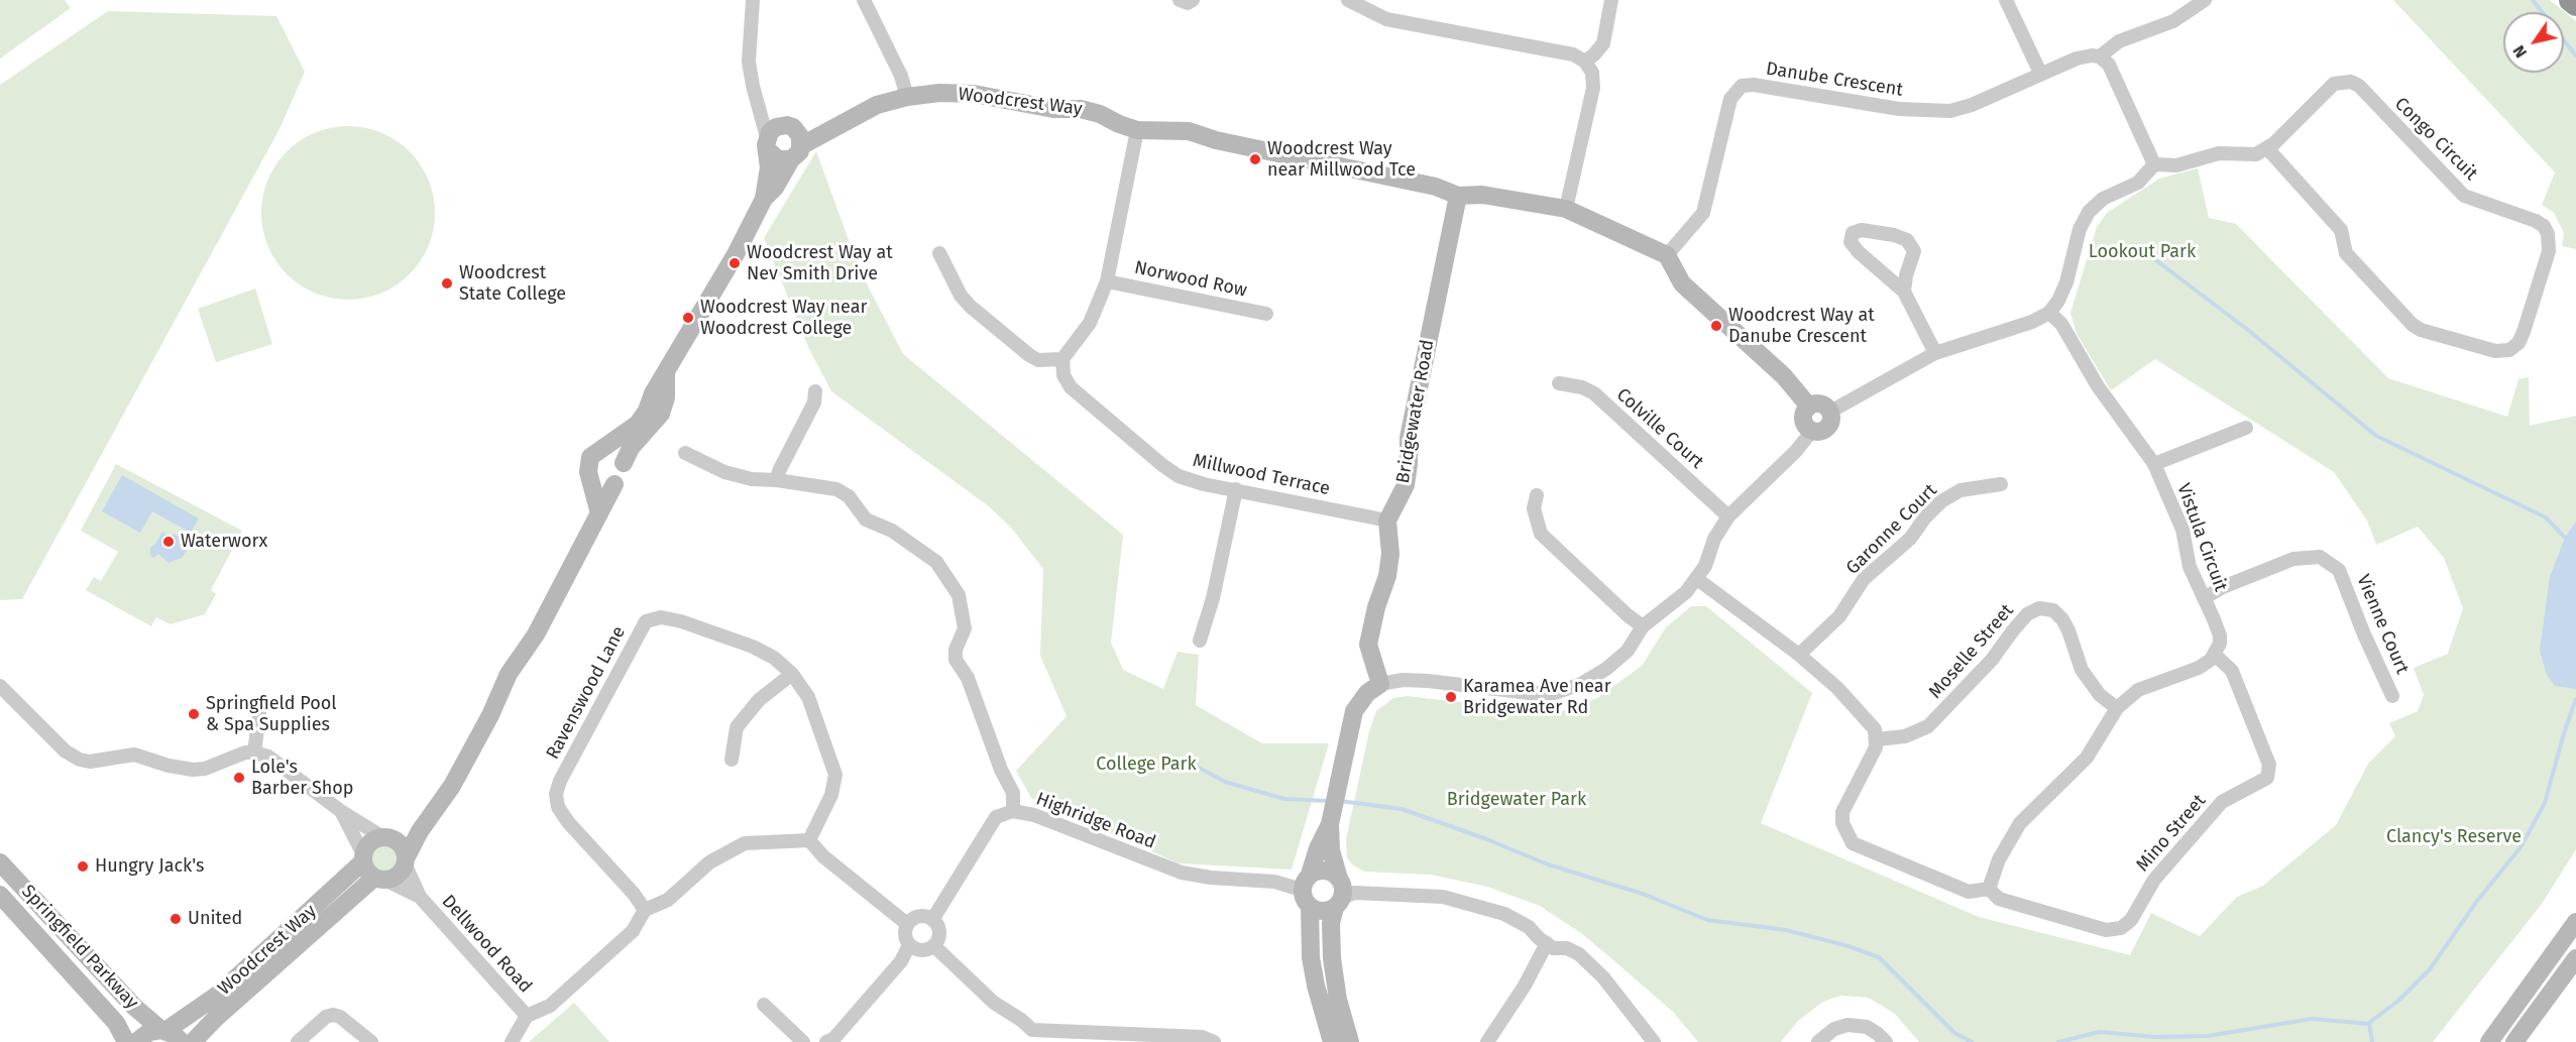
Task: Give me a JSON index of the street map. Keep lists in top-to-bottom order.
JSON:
{
  "streets": {
    "street": [
      "Danube Crescent",
      "Woodcrest Way",
      "Congo Circuit",
      "Norwood Row",
      "Bridgewater Road",
      "Colville Court",
      "Millwood Terrace",
      "Garonne Court",
      "Vistula Circuit",
      "Vienne Court",
      "Moselle Street",
      "Ravenswood Lane",
      "Highridge Road",
      "Mino Street",
      "Dellwood Road",
      "Springfield Parkway"
    ]
  },
  "crossings": [
    ["Danube Crescent", "Woodcrest Way"],
    ["Woodcrest Way", "Bridgewater Road"],
    ["Woodcrest Way", "Dellwood Road"],
    ["Woodcrest Way", "Springfield Parkway"],
    ["Bridgewater Road", "Millwood Terrace"],
    ["Vistula Circuit", "Vienne Court"],
    ["Vistula Circuit", "Mino Street"]
  ],
  "parks": [
    "Lookout Park",
    "College Park",
    "Bridgewater Park",
    "Clancy's Reserve"
  ],
  "places": [
    "Woodcrest Way near Millwood Tce",
    "Woodcrest Way at Nev Smith Drive",
    "Woodcrest State College",
    "Woodcrest Way near Woodcrest College",
    "Woodcrest Way at Danube Crescent",
    "Waterworx",
    "Karamea Ave near Bridgewater Rd",
    "Springfield Pool & Spa Supplies",
    "Lole's Barber Shop",
    "Hungry Jack's",
    "United"
  ],
  "north": "bottom left"
}
